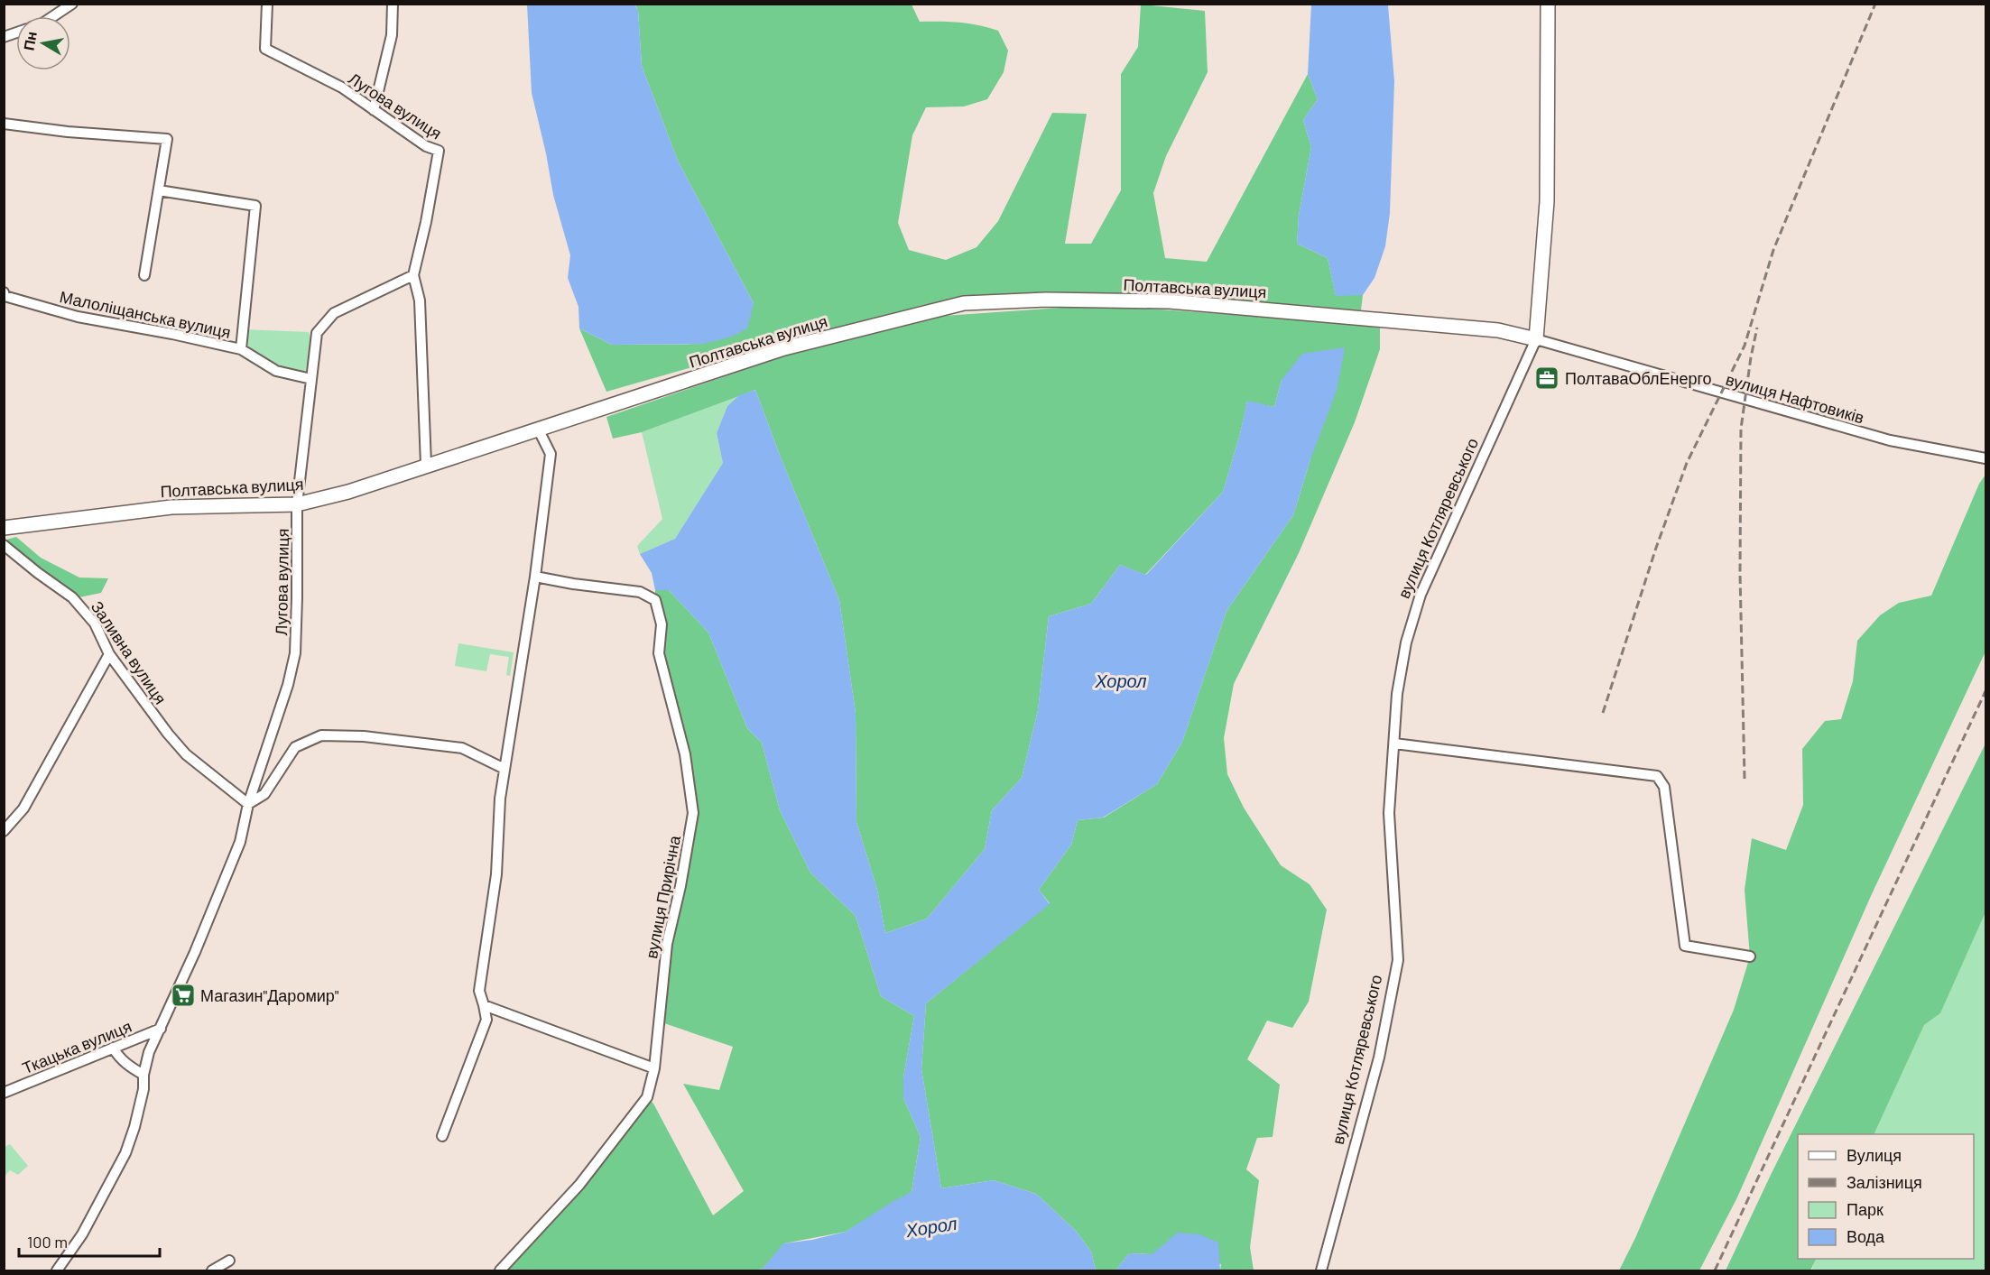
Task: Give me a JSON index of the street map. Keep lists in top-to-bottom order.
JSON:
{
  "streets": {
    "street": [
      "Лугова вулиця",
      "Полтавська вулиця",
      "Малоліщанська вулиця",
      "вулиця Нафтовиків",
      "вулиця Котляревського",
      "Заливна вулиця",
      "вулиця Прирічна",
      "Ткацька вулиця"
    ]
  },
  "crossings": [
    ["Лугова вулиця", "Полтавська вулиця"],
    ["Лугова вулиця", "Малоліщанська вулиця"],
    ["Лугова вулиця", "Заливна вулиця"],
    ["Лугова вулиця", "Ткацька вулиця"],
    ["Полтавська вулиця", "вулиця Нафтовиків"],
    ["Полтавська вулиця", "вулиця Котляревського"],
    ["вулиця Нафтовиків", "вулиця Котляревського"]
  ],
  "water": ["Хорол"],
  "places": {
    "office": ["ПолтаваОблЕнерго"],
    "supermarket": ["Магазин\"Даромир\""]
  },
  "legend": [
    "Вулиця",
    "Залізниця",
    "Парк",
    "Вода"
  ],
  "scale_bar": "100 m",
  "north": "left"
}
